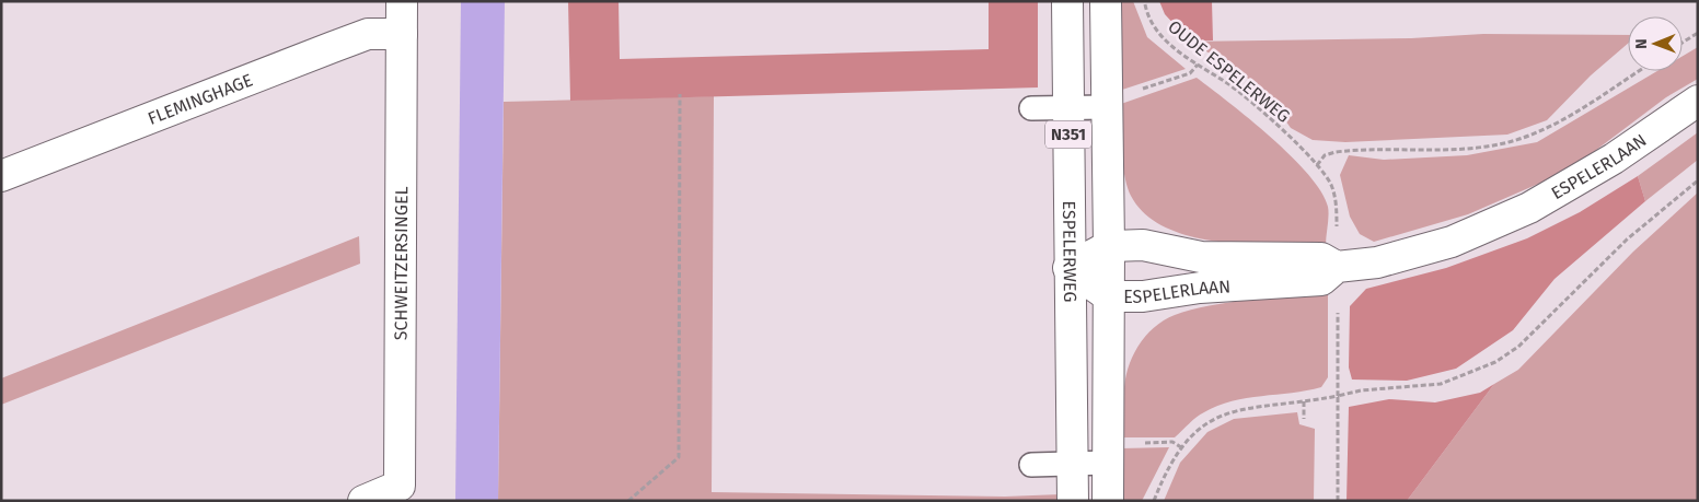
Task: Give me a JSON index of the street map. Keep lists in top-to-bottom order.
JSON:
{
  "streets": {
    "main road": [
      "FLEMINGHAGE",
      "N351",
      "ESPELERLAAN",
      "ESPELERWEG",
      "SCHWEITZERSINGEL"
    ],
    "path": ["OUDE ESPELERWEG"]
  },
  "crossings": [
    ["FLEMINGHAGE", "SCHWEITZERSINGEL"],
    ["N351", "ESPELERLAAN"],
    ["ESPELERLAAN", "ESPELERWEG"]
  ],
  "north": "left"
}
